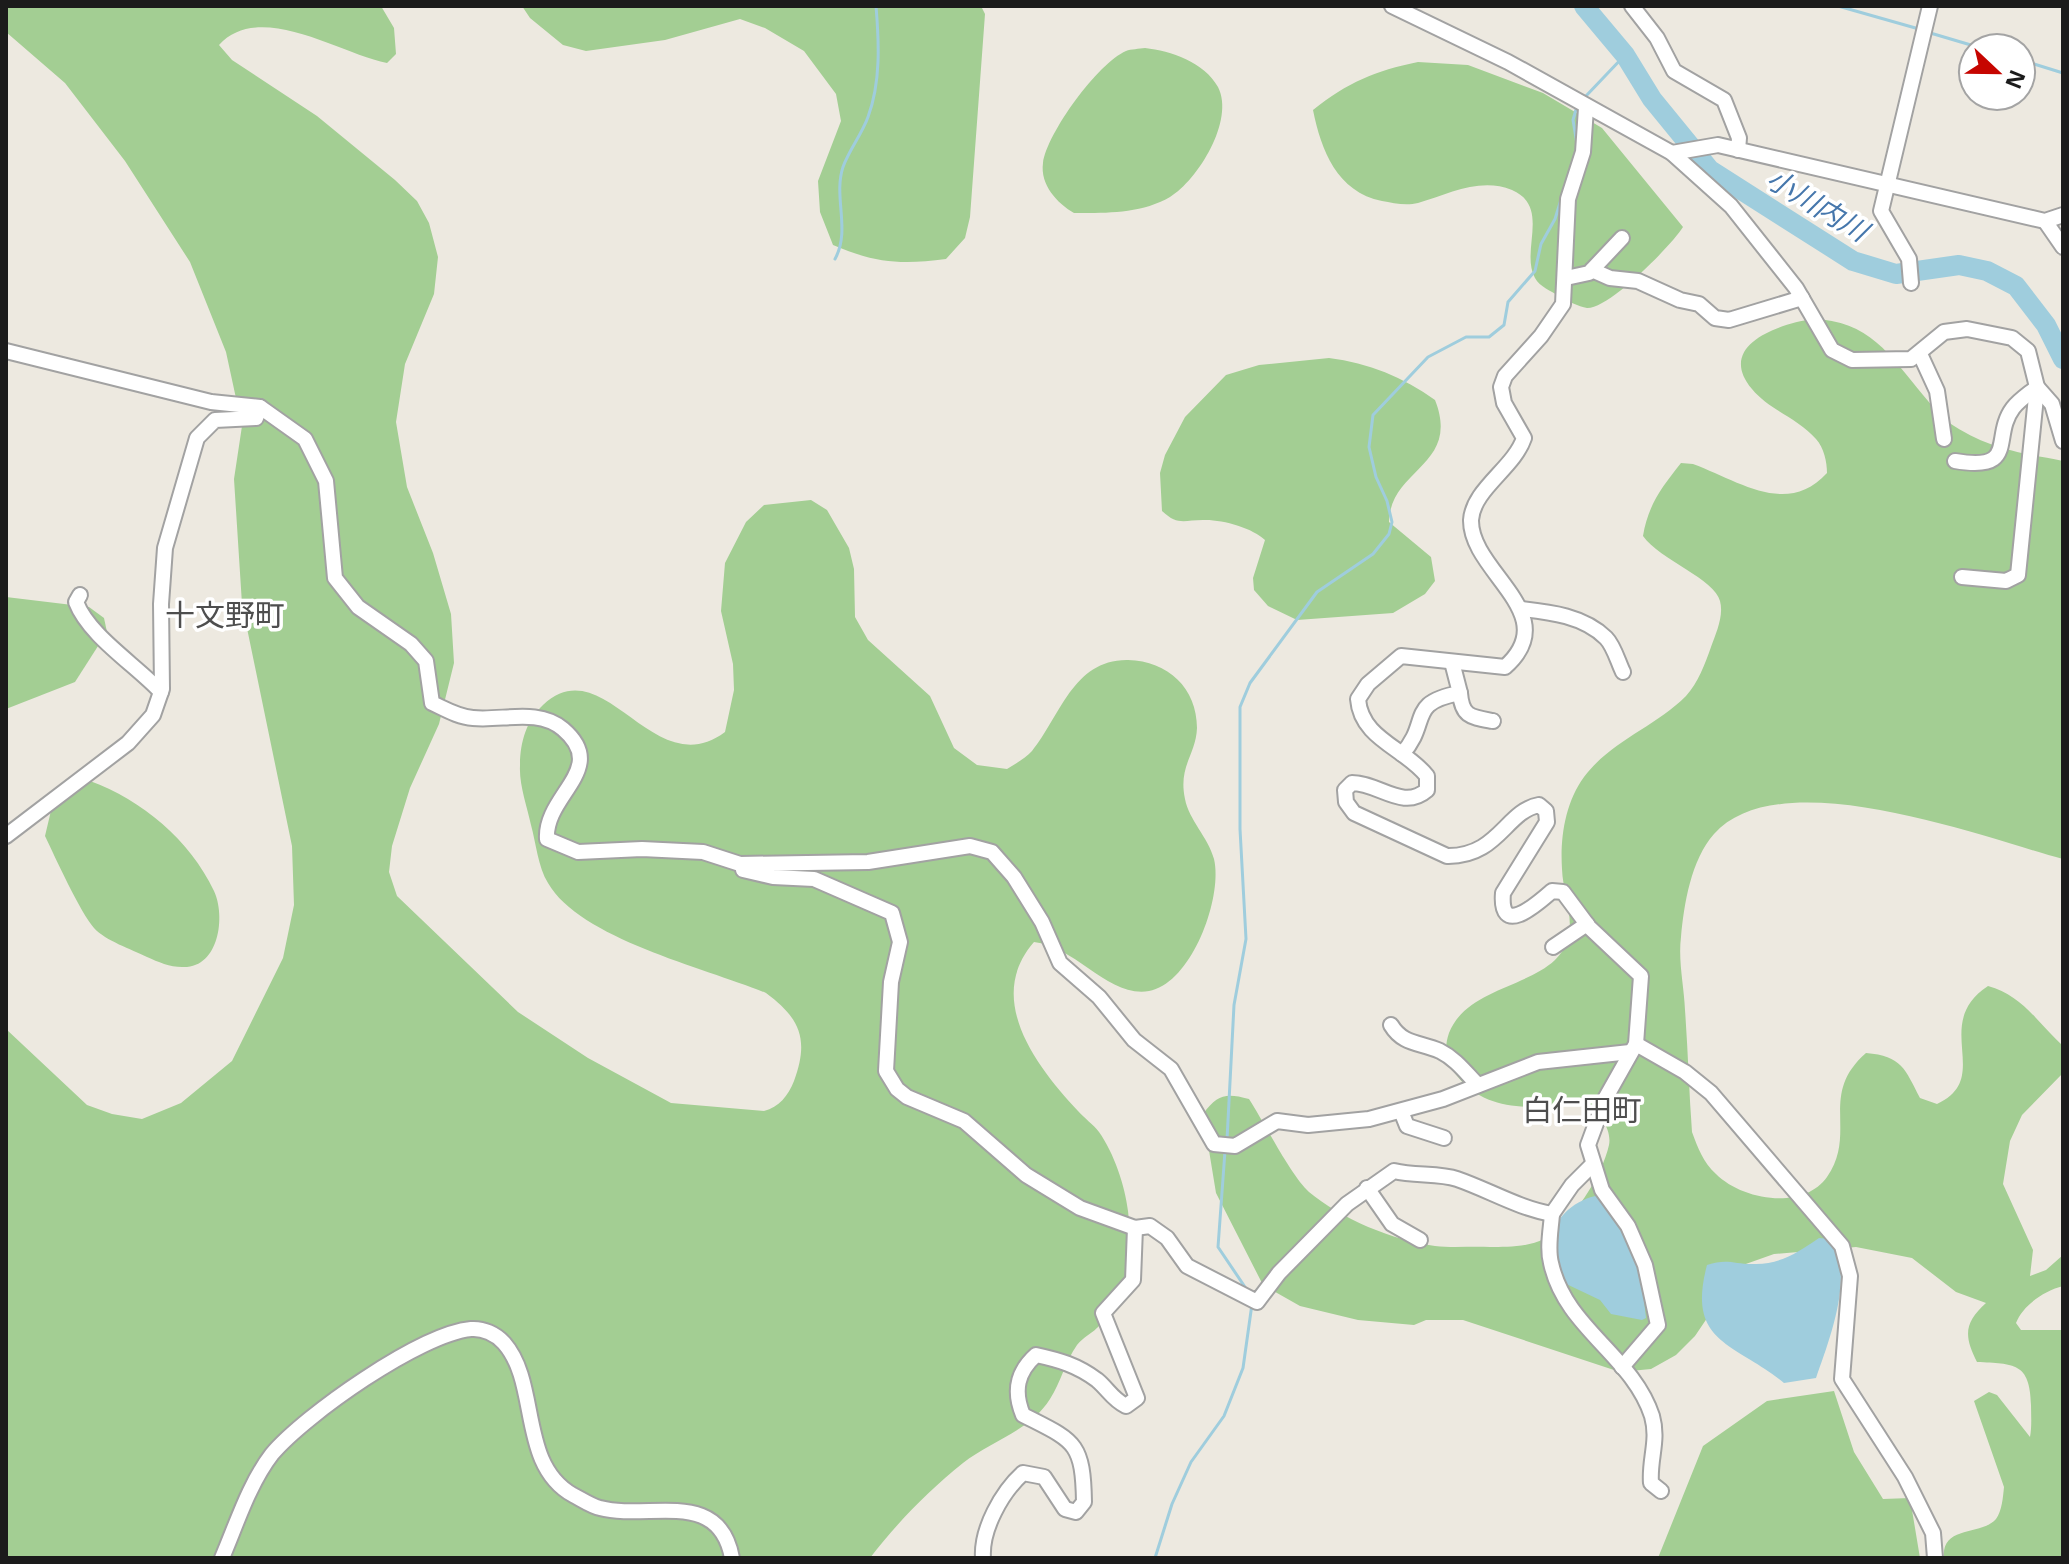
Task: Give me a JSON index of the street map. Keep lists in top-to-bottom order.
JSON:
{
  "districts": ["十文野町", "白仁田町"],
  "water": ["小川内川"],
  "north": "right"
}
